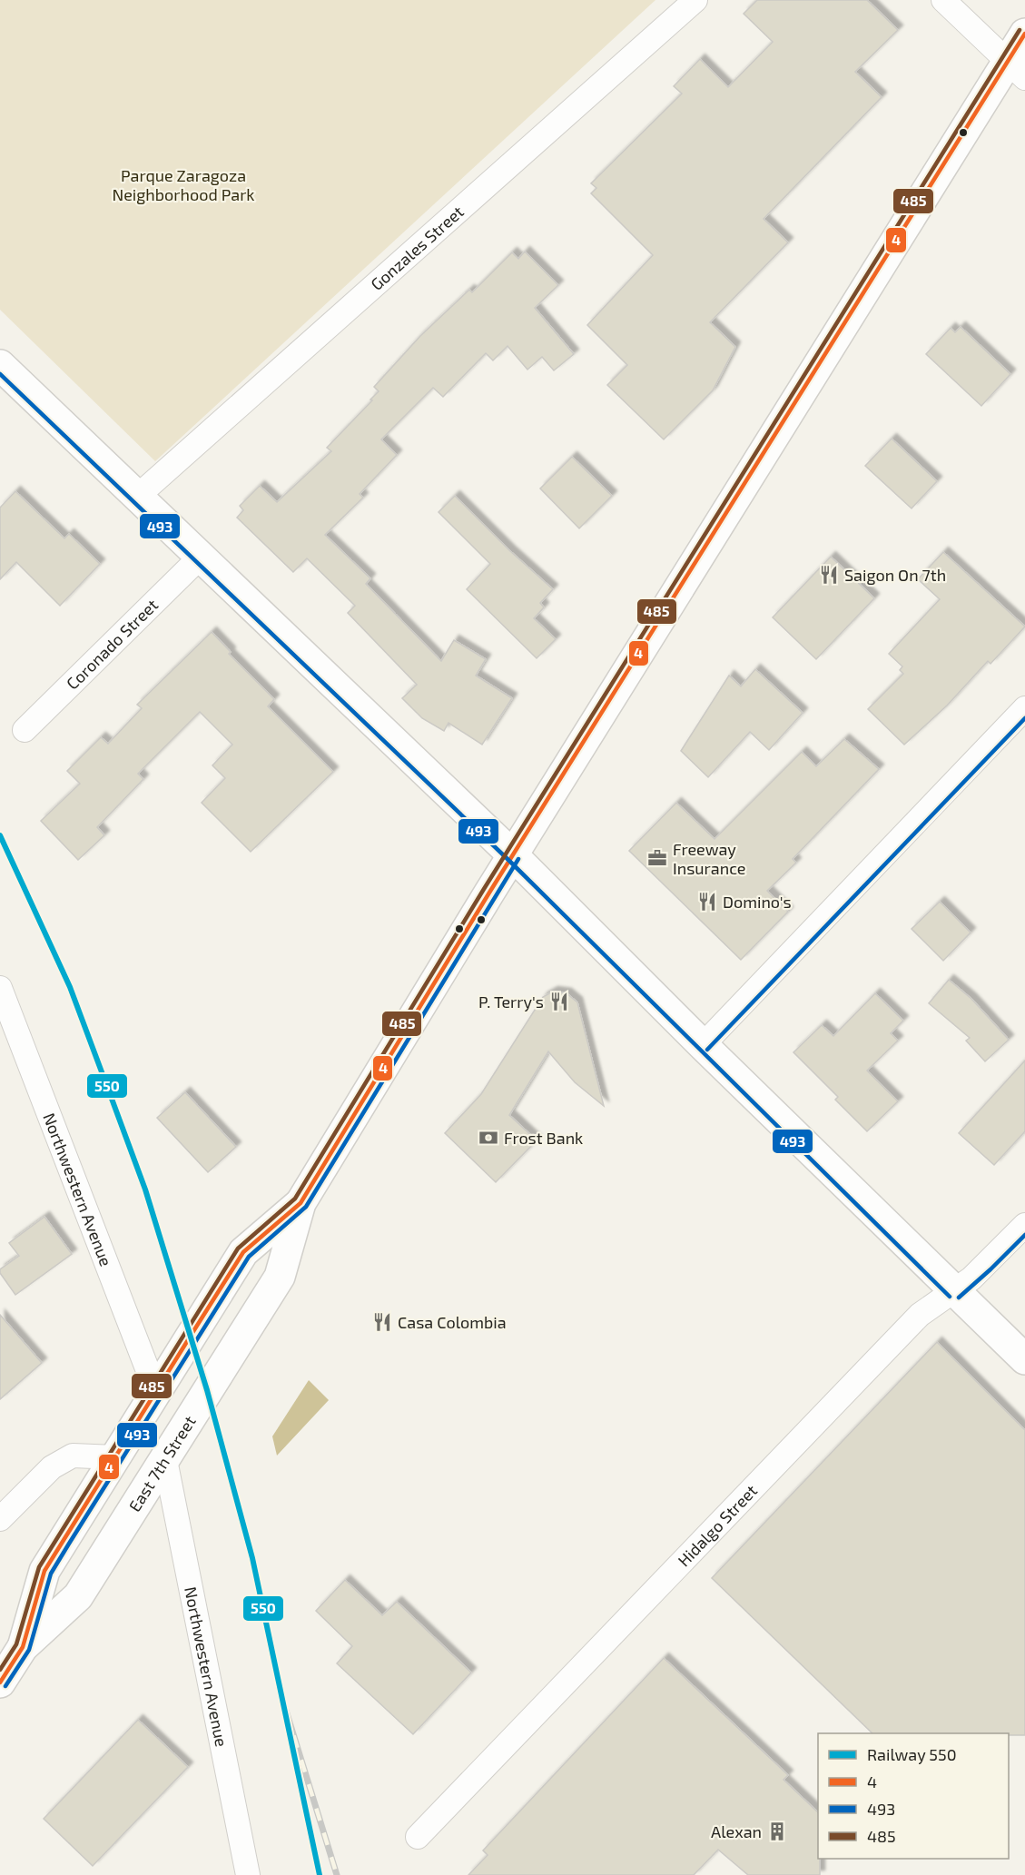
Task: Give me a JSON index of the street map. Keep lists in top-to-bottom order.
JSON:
{
  "streets": {
    "main road": ["East 7th Street"],
    "street": [
      "Gonzales Street",
      "Coronado Street",
      "Northwestern Avenue",
      "Hidalgo Street"
    ]
  },
  "crossings": [
    ["Northwestern Avenue", "East 7th Street"]
  ],
  "parks": ["Parque Zaragoza Neighborhood Park"],
  "places": {
    "restaurant": [
      "Saigon On 7th",
      "Domino's",
      "P. Terry's",
      "Casa Colombia"
    ],
    "office": ["Freeway Insurance"],
    "bank": ["Frost Bank"],
    "building": ["Alexan"]
  },
  "lines": [
    "transit line 485",
    "transit line 4",
    "transit line 493",
    "rail line 550"
  ],
  "legend": [
    "Railway 550",
    "4",
    "493",
    "485"
  ]
}
